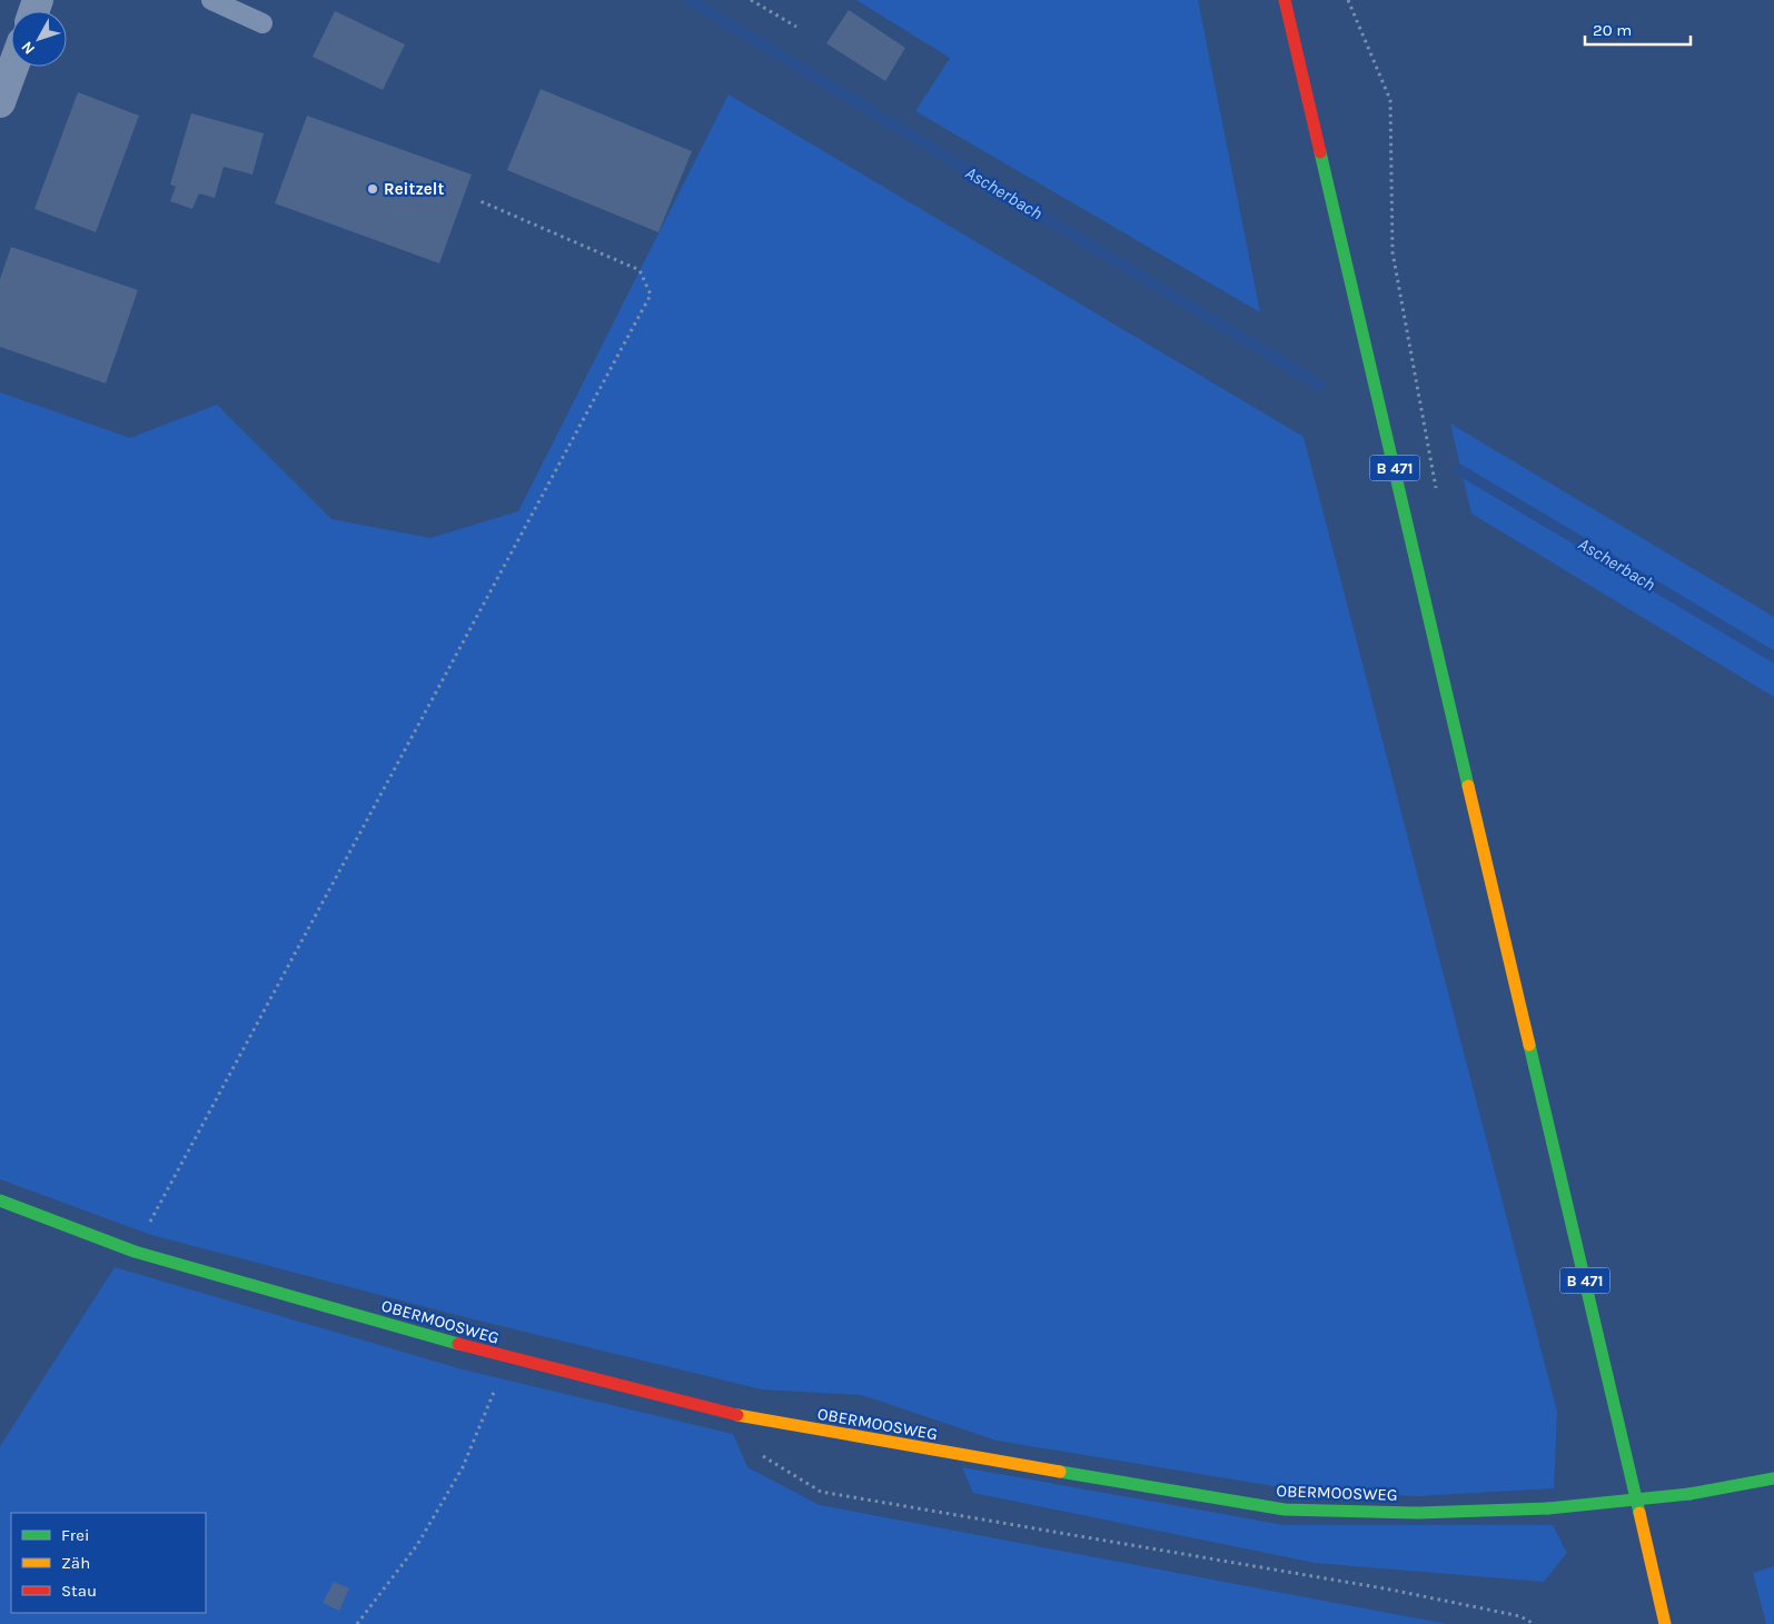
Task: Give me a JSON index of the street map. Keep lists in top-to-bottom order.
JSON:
{
  "streets": {
    "main road": ["B 471", "OBERMOOSWEG"]
  },
  "water": ["Ascherbach"],
  "places": ["Reitzelt"],
  "legend": ["Frei", "Zäh", "Stau"],
  "scale_bar": "20 m",
  "north": "bottom left"
}
